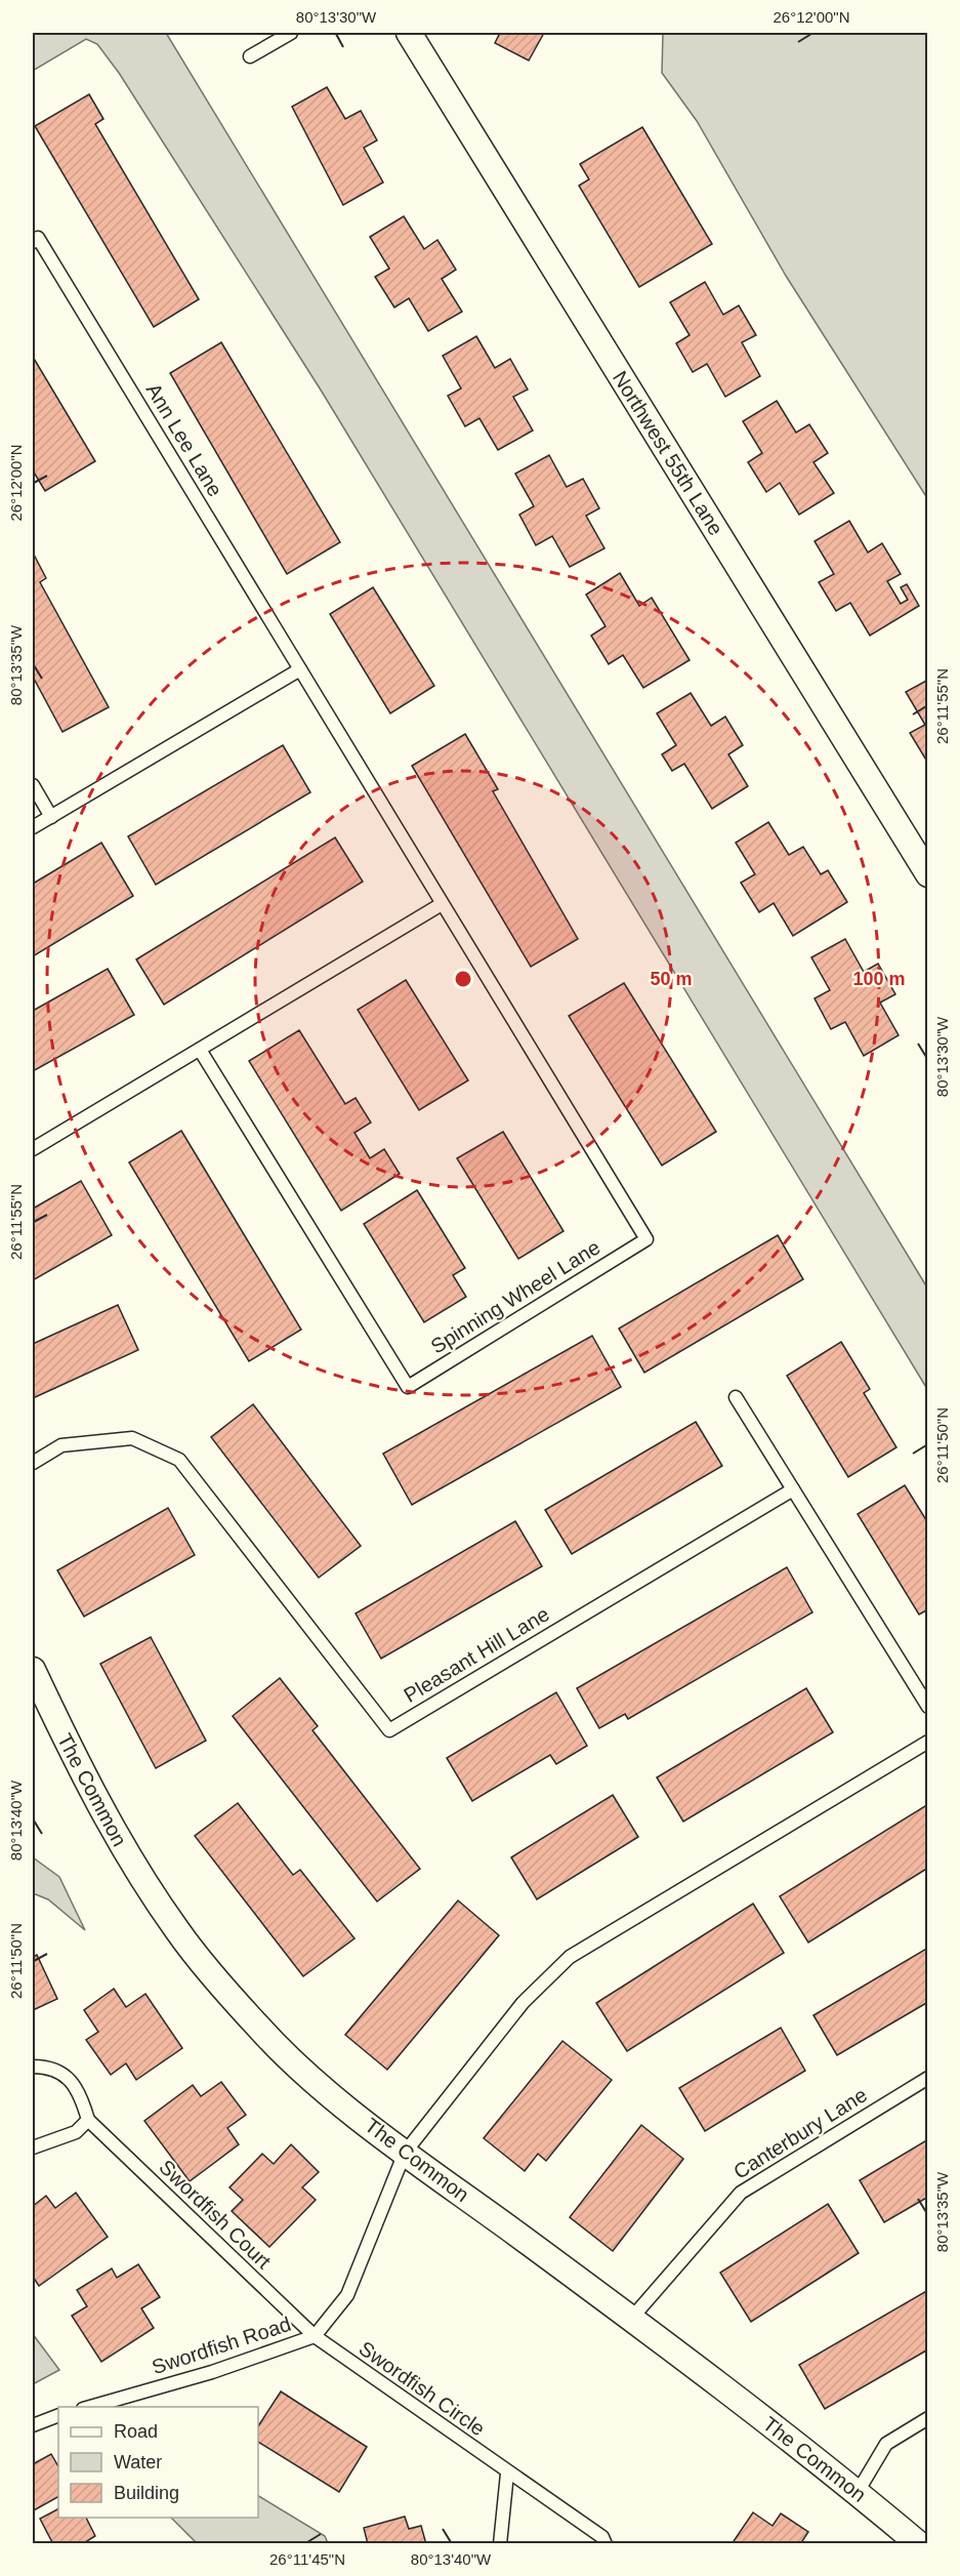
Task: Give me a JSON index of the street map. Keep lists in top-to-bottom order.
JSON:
{
  "streets": {
    "street": ["Northwest 55th Lane", "The Common"],
    "lane": [
      "Ann Lee Lane",
      "Spinning Wheel Lane",
      "Pleasant Hill Lane",
      "Canterbury Lane",
      "Swordfish Court",
      "Swordfish Road",
      "Swordfish Circle"
    ]
  },
  "crossings": [
    ["Ann Lee Lane", "Spinning Wheel Lane"],
    ["The Common", "Canterbury Lane"],
    ["The Common", "Swordfish Road"],
    ["Swordfish Court", "Swordfish Road"],
    ["Swordfish Court", "Swordfish Circle"],
    ["Swordfish Road", "Swordfish Circle"]
  ],
  "legend": ["Road", "Water", "Building"],
  "coordinates": [
    "80°13'30\"W",
    "26°12'00\"N",
    "80°13'35\"W",
    "26°11'55\"N",
    "26°11'50\"N",
    "80°13'40\"W",
    "26°11'45\"N"
  ],
  "rings": ["50 m", "100 m"]
}
